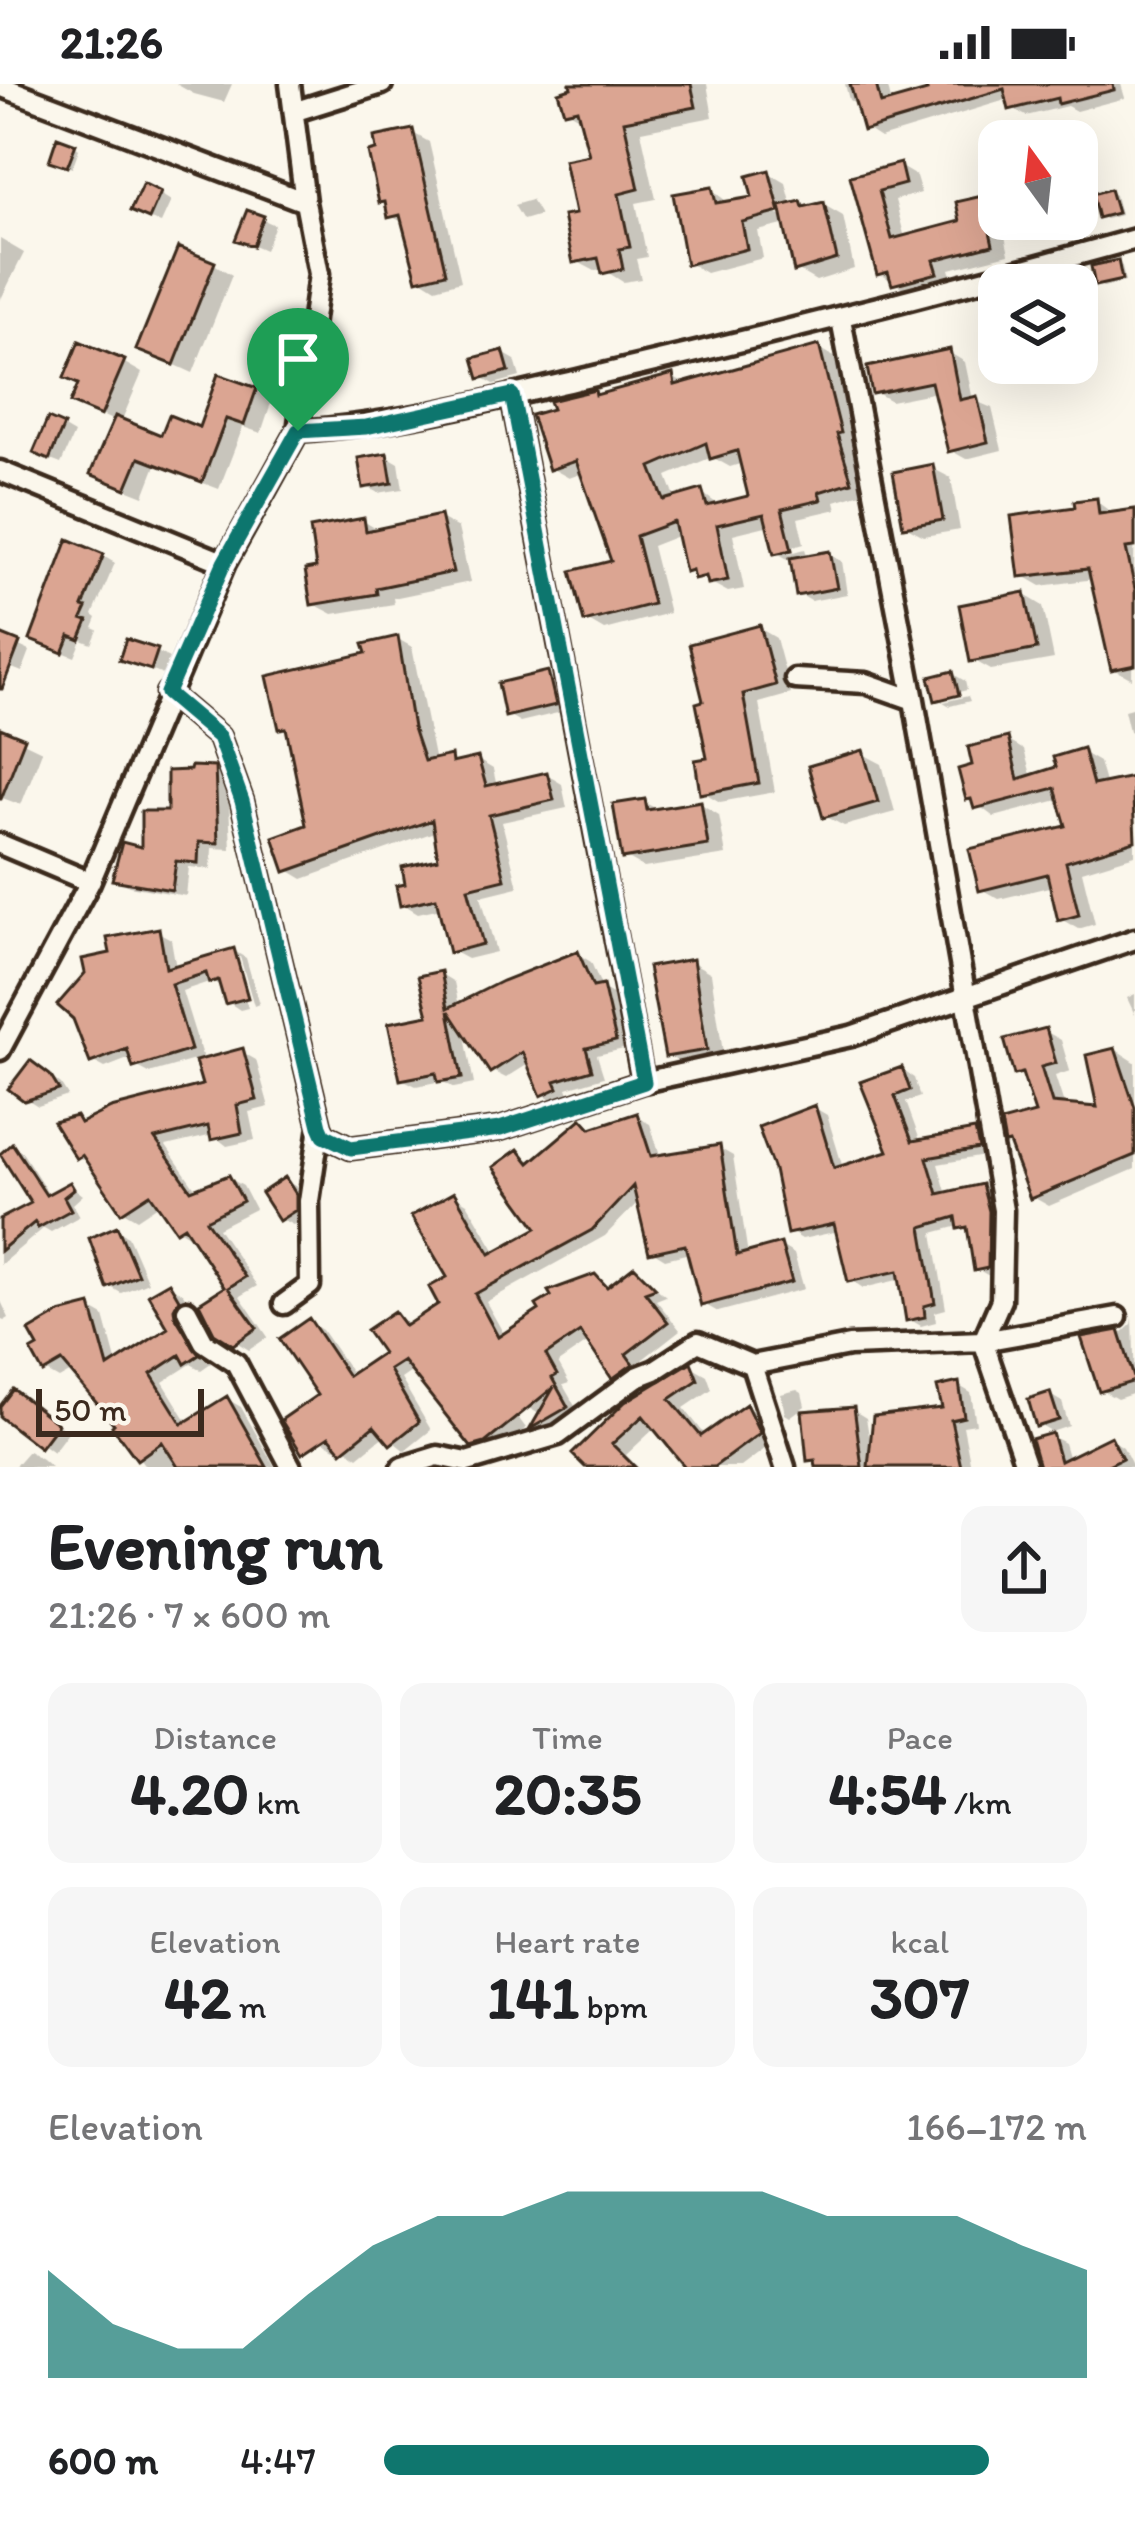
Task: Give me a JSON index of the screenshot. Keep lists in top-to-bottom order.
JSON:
{
  "scale_bar": "50 m",
  "north": "top",
  "page": {
    "status": "21:26",
    "scale": "50 m",
    "heading": ["Evening run", "21:26 · 7 × 600 m"],
    "stats": [
      ["Distance", "4.20 km"],
      ["Time", "20:35"],
      ["Pace", "4:54 /km"],
      ["Elevation", "42 m"],
      ["Heart rate", "141 bpm"],
      ["kcal", "307"]
    ],
    "chart": ["Elevation", "166–172 m"],
    "list": [
      {
        "name": "600 m",
        "note": "4:47"
      }
    ]
  }
}
